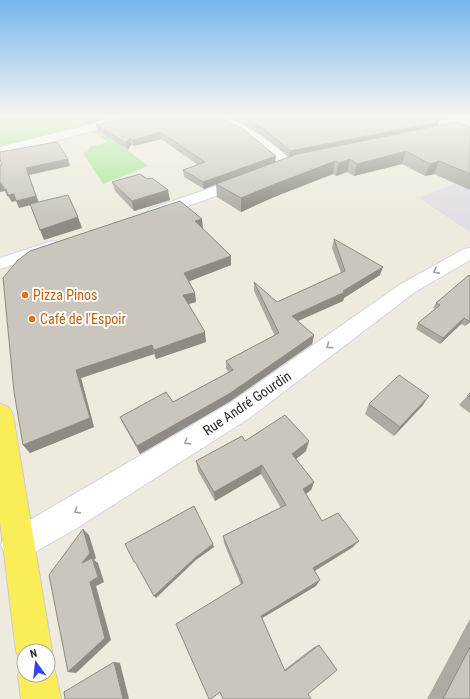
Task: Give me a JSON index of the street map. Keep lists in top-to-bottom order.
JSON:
{
  "streets": {
    "street": ["Rue André Gourdin"]
  },
  "one_way": ["Rue André Gourdin"],
  "places": ["Pizza Pinos", "Café de l'Espoir"],
  "north": "top"
}
